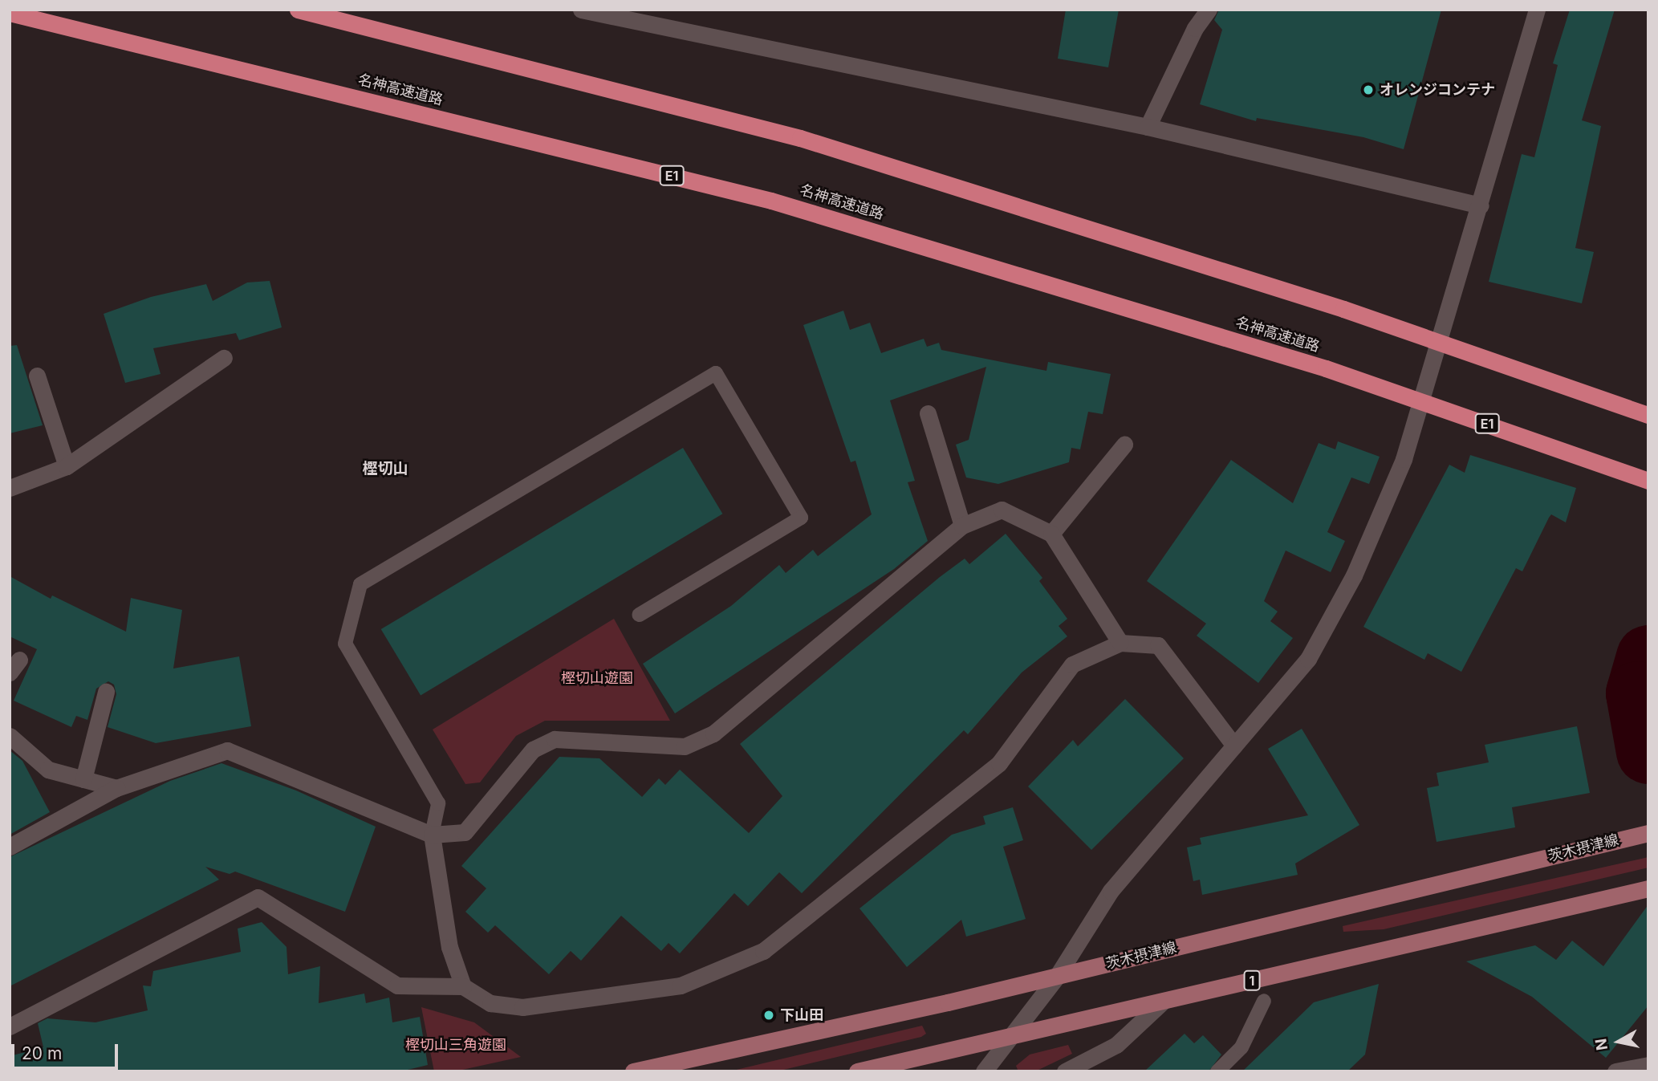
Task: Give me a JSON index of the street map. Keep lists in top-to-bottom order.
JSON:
{
  "streets": {
    "highway": ["名神高速道路", "E1"],
    "main road": ["茨木摂津線", "1"]
  },
  "districts": ["樫切山"],
  "parks": ["樫切山遊園", "樫切山三角遊園"],
  "places": ["オレンジコンテナ", "下山田"],
  "scale_bar": "20 m",
  "north": "left"
}
